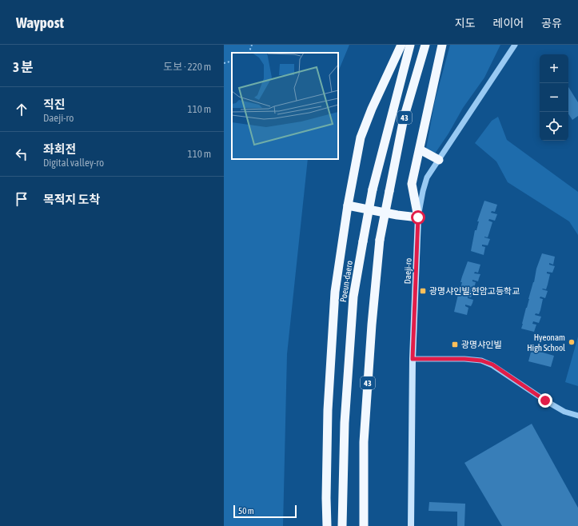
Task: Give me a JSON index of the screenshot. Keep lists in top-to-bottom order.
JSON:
{
  "streets": {
    "highway": ["43", "Poeun-daero"],
    "main road": ["Daeji-ro"]
  },
  "places": {
    "transit": ["광명샤인빌.현암고등학교", "광명샤인빌"],
    "other": ["Hyeonam High School"]
  },
  "scale_bar": "50 m",
  "page": {
    "header": "Waypost",
    "nav": ["지도", "레이어", "공유"],
    "heading": ["3 분", "도보 · 220 m"],
    "map_buttons": ["+", "−"],
    "list": [
      ["직진", "Daeji-ro", "110 m"],
      ["좌회전", "Digital valley-ro", "110 m"],
      "목적지 도착"
    ],
    "scale": "50 m"
  }
}
